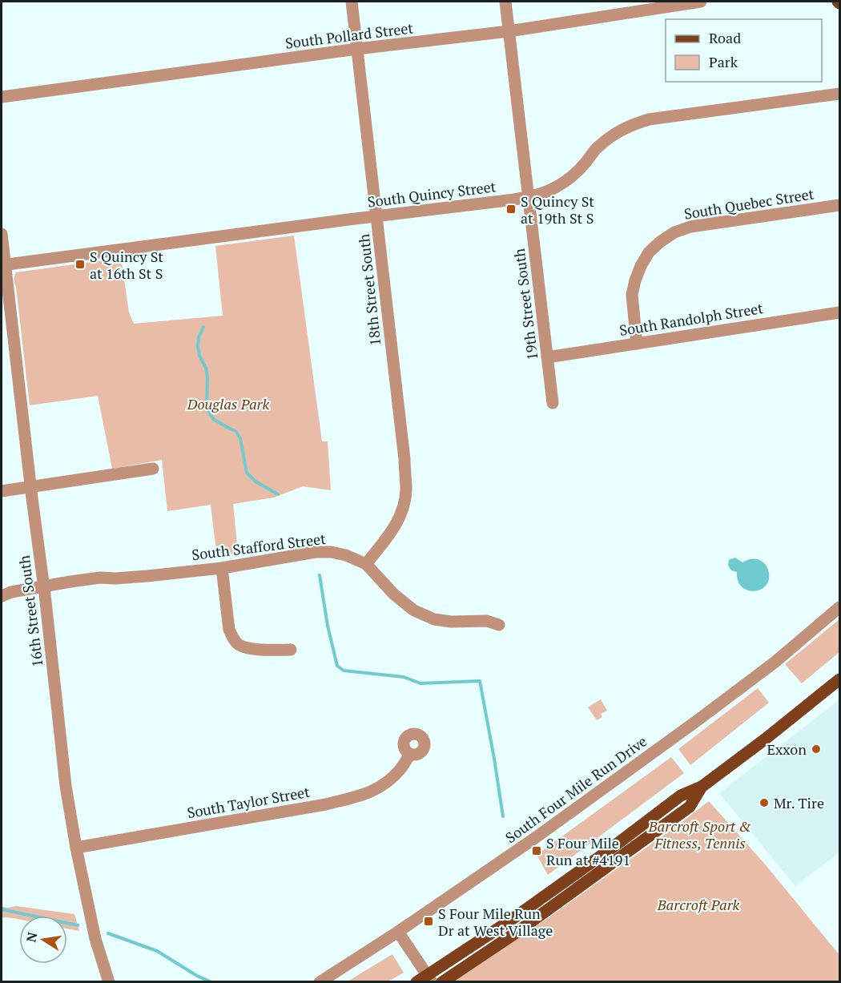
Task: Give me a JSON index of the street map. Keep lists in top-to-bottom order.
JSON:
{
  "streets": {
    "street": [
      "South Pollard Street",
      "South Quincy Street",
      "South Quebec Street",
      "18th Street South",
      "19th Street South",
      "South Randolph Street",
      "South Stafford Street",
      "16th Street South",
      "South Four Mile Run Drive",
      "South Taylor Street"
    ]
  },
  "crossings": [
    ["South Pollard Street", "18th Street South"],
    ["South Pollard Street", "19th Street South"],
    ["South Quincy Street", "18th Street South"],
    ["South Quincy Street", "19th Street South"],
    ["South Quincy Street", "16th Street South"],
    ["South Quebec Street", "South Randolph Street"],
    ["18th Street South", "South Stafford Street"],
    ["19th Street South", "South Randolph Street"],
    ["South Stafford Street", "16th Street South"],
    ["16th Street South", "South Taylor Street"]
  ],
  "parks": ["Douglas Park", "Barcroft Sport & Fitness, Tennis", "Barcroft Park"],
  "places": {
    "transit": [
      "S Quincy St at 19th St S",
      "S Quincy St at 16th St S",
      "S Four Mile Run at #4191",
      "S Four Mile Run Dr at West Village"
    ],
    "other": ["Exxon", "Mr. Tire"]
  },
  "legend": ["Road", "Park"],
  "north": "left"
}
